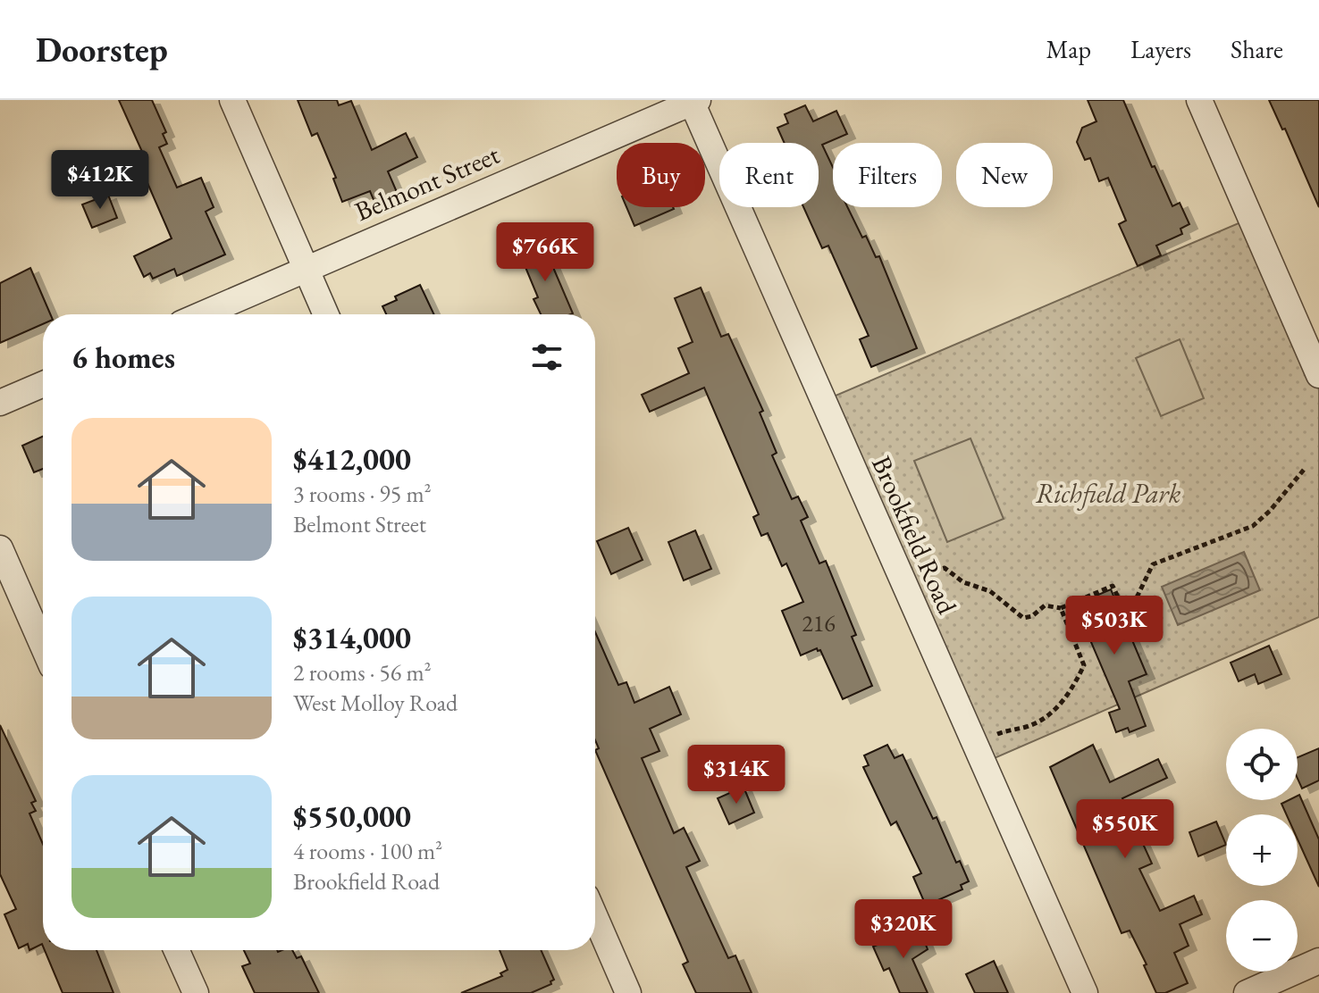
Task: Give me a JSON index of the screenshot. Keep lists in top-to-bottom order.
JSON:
{
  "streets": {
    "street": ["Belmont Street", "Brookfield Road"]
  },
  "crossings": [
    ["Belmont Street", "Brookfield Road"]
  ],
  "parks": ["Richfield Park"],
  "house_numbers": ["216"],
  "page": {
    "header": "Doorstep",
    "nav": ["Map", "Layers", "Share"],
    "chip": [
      "Buy",
      "Rent",
      "Filters",
      "New"
    ],
    "price": [
      "$412K",
      "$766K",
      "$503K",
      "$314K",
      "$550K",
      "$320K"
    ],
    "heading": "6 homes",
    "list": [
      {
        "name": "$412,000",
        "note": "3 rooms · 95 m² · Belmont Street"
      },
      {
        "name": "$314,000",
        "note": "2 rooms · 56 m² · West Molloy Road"
      },
      {
        "name": "$550,000",
        "note": "4 rooms · 100 m² · Brookfield Road"
      }
    ],
    "map_buttons": ["+", "−"]
  }
}
